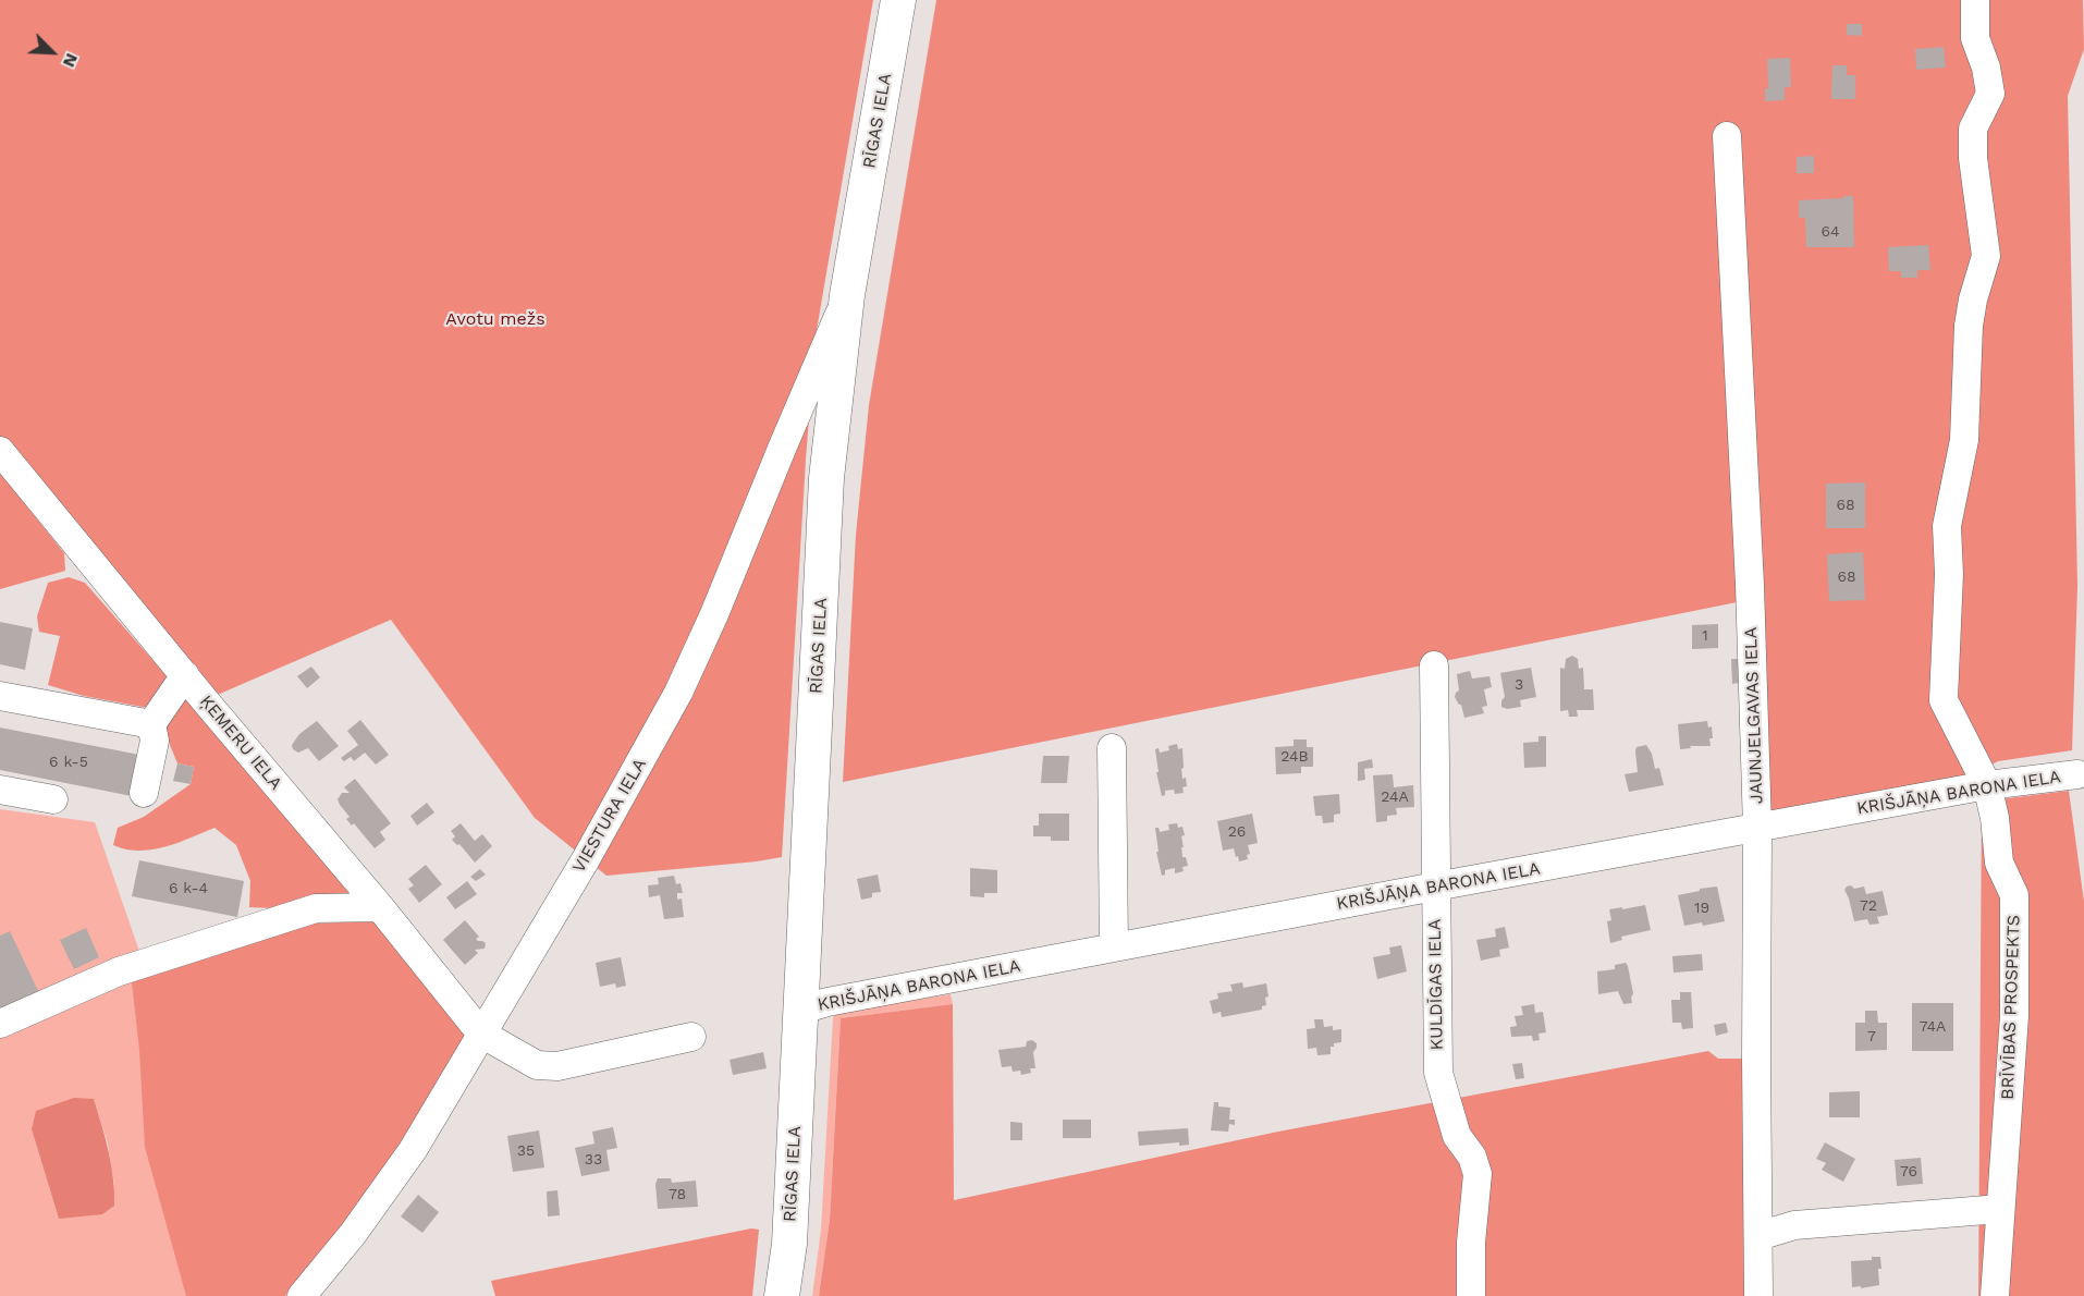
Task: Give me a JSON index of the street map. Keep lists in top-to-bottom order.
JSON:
{
  "streets": {
    "main road": ["RĪGAS IELA"],
    "street": [
      "JAUNJELGAVAS IELA",
      "ĶEMERU IELA",
      "KRIŠJĀŅA BARONA IELA",
      "VIESTURA IELA",
      "KULDĪGAS IELA",
      "BRĪVĪBAS PROSPEKTS"
    ]
  },
  "crossings": [
    ["RĪGAS IELA", "KRIŠJĀŅA BARONA IELA"],
    ["RĪGAS IELA", "VIESTURA IELA"],
    ["JAUNJELGAVAS IELA", "KRIŠJĀŅA BARONA IELA"],
    ["ĶEMERU IELA", "VIESTURA IELA"],
    ["KRIŠJĀŅA BARONA IELA", "KULDĪGAS IELA"],
    ["KRIŠJĀŅA BARONA IELA", "BRĪVĪBAS PROSPEKTS"]
  ],
  "parks": ["Avotu mežs"],
  "house_numbers": [
    "64",
    "68",
    "68",
    "1",
    "3",
    "24B",
    "6 k-5",
    "24A",
    "26",
    "6 k-4",
    "72",
    "19",
    "74A",
    "7",
    "35",
    "33",
    "76",
    "78"
  ],
  "north": "bottom right"
}
